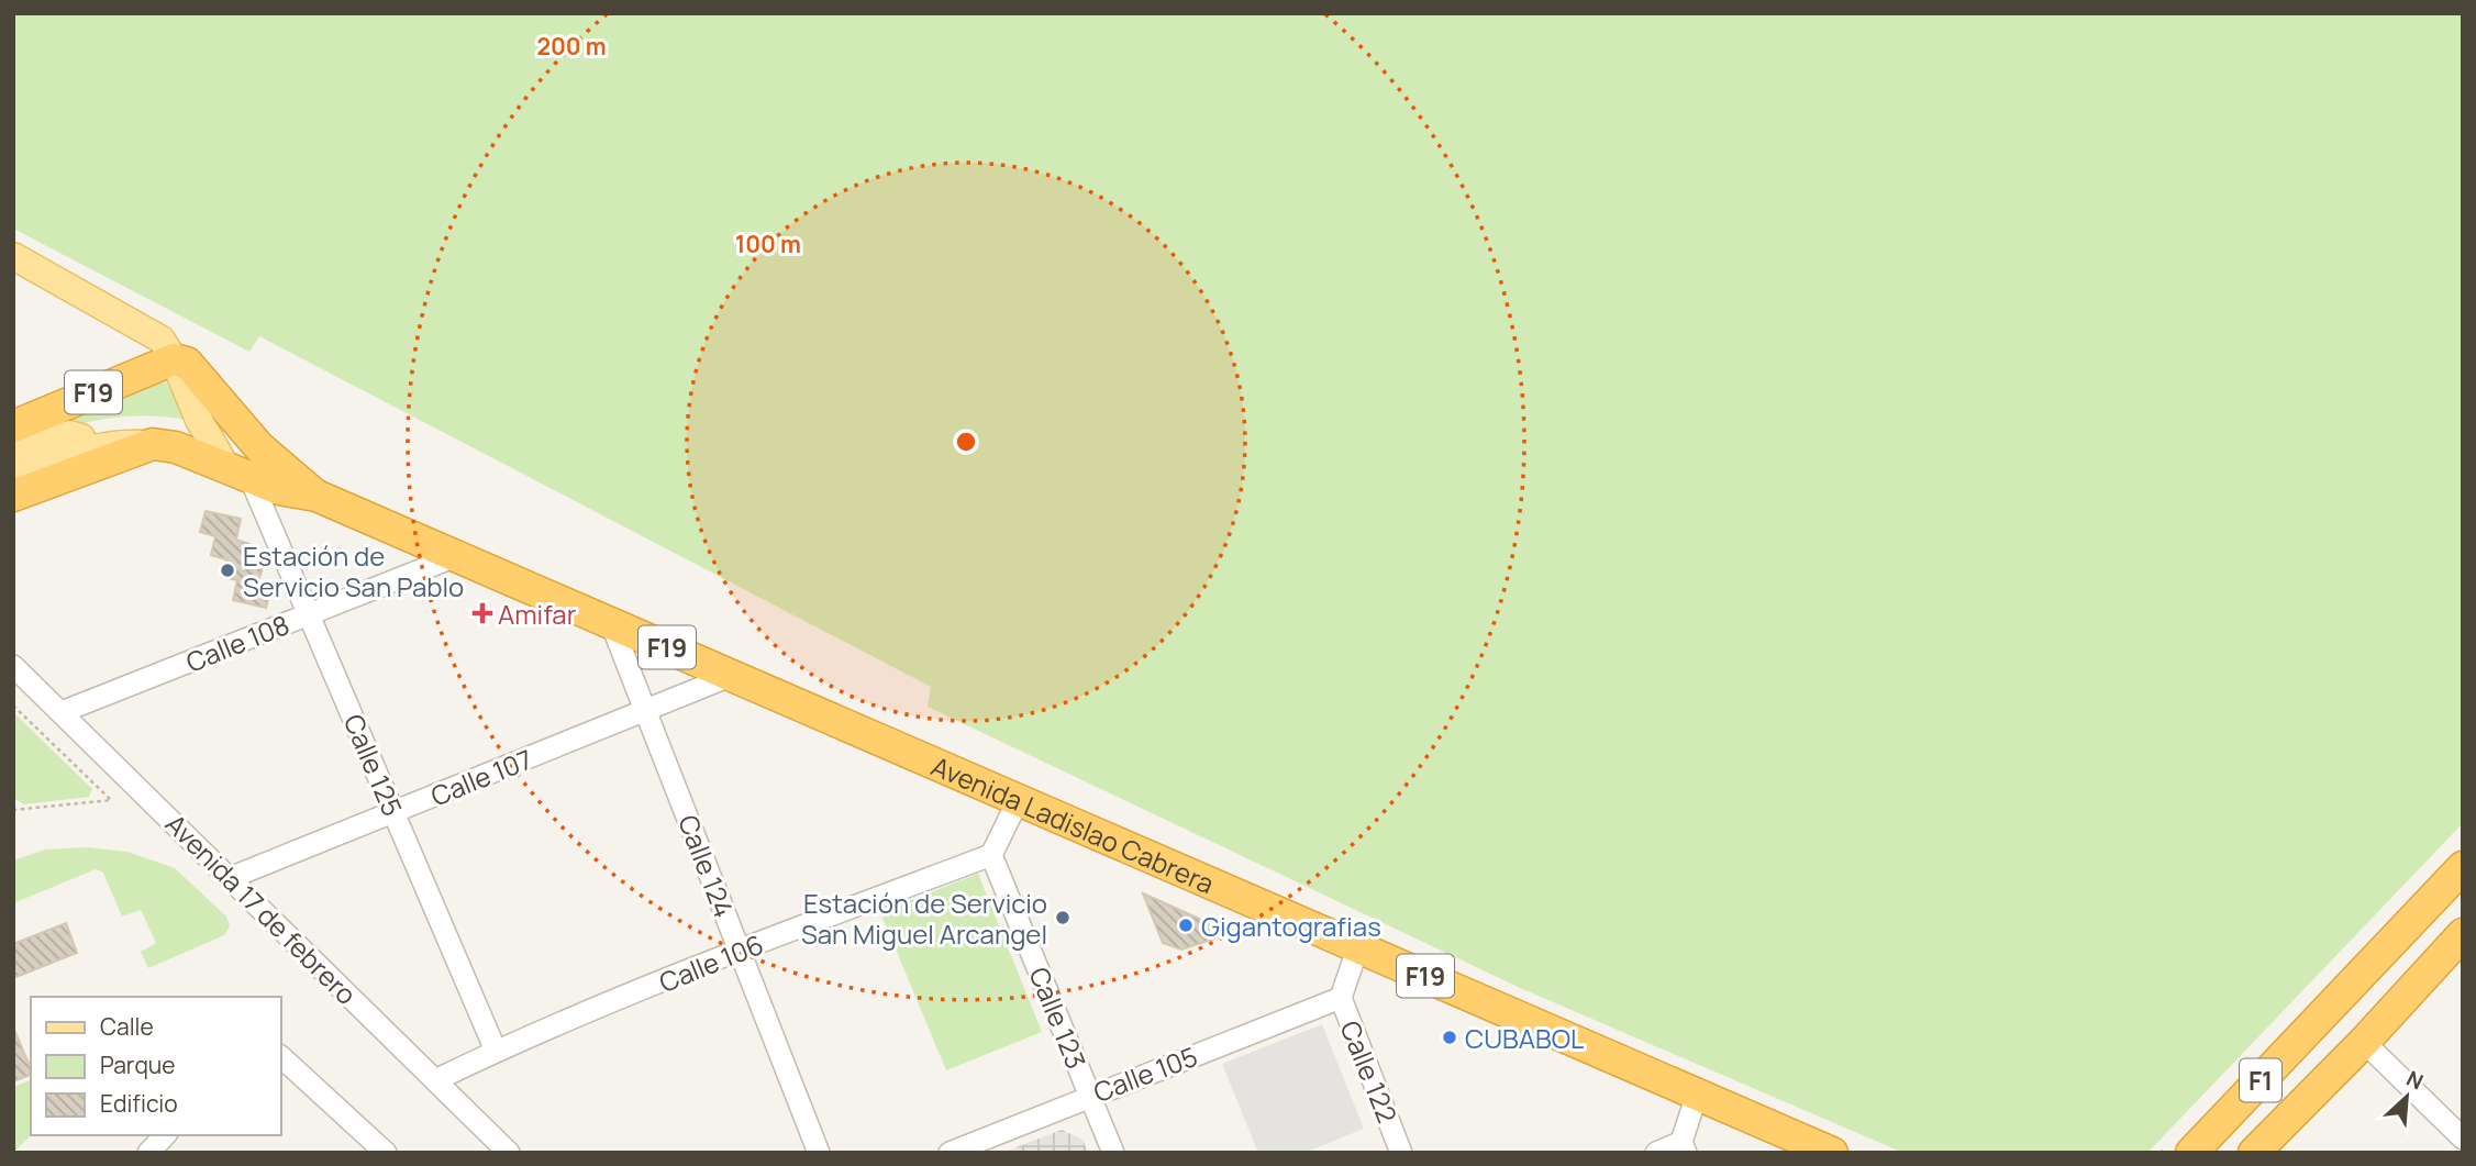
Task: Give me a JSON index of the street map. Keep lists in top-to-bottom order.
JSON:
{
  "streets": {
    "highway": ["F19", "Avenida Ladislao Cabrera", "F1"],
    "street": [
      "Calle 108",
      "Calle 125",
      "Calle 107",
      "Calle 124",
      "Avenida 17 de febrero",
      "Calle 106",
      "Calle 123",
      "Calle 122",
      "Calle 105"
    ]
  },
  "crossings": [
    ["F19", "Avenida Ladislao Cabrera"],
    ["Calle 108", "Calle 125"],
    ["Calle 108", "Avenida Ladislao Cabrera"],
    ["Calle 108", "Avenida 17 de febrero"],
    ["Calle 125", "Calle 107"],
    ["Calle 125", "Avenida Ladislao Cabrera"],
    ["Calle 125", "Calle 106"],
    ["Calle 107", "Avenida Ladislao Cabrera"],
    ["Calle 107", "Calle 124"],
    ["Calle 107", "Avenida 17 de febrero"],
    ["Avenida Ladislao Cabrera", "Calle 124"],
    ["Avenida Ladislao Cabrera", "Calle 122"],
    ["Calle 124", "Calle 106"],
    ["Avenida 17 de febrero", "Calle 106"],
    ["Calle 106", "Calle 123"],
    ["Calle 123", "Calle 105"],
    ["Calle 122", "Calle 105"]
  ],
  "places": {
    "other": [
      "Estación de Servicio San Pablo",
      "Estación de Servicio San Miguel Arcangel",
      "Gigantografias",
      "CUBABOL"
    ],
    "health": ["Amifar"]
  },
  "legend": ["Calle", "Parque", "Edificio"],
  "north": "top right",
  "rings": ["200 m", "100 m"]
}
